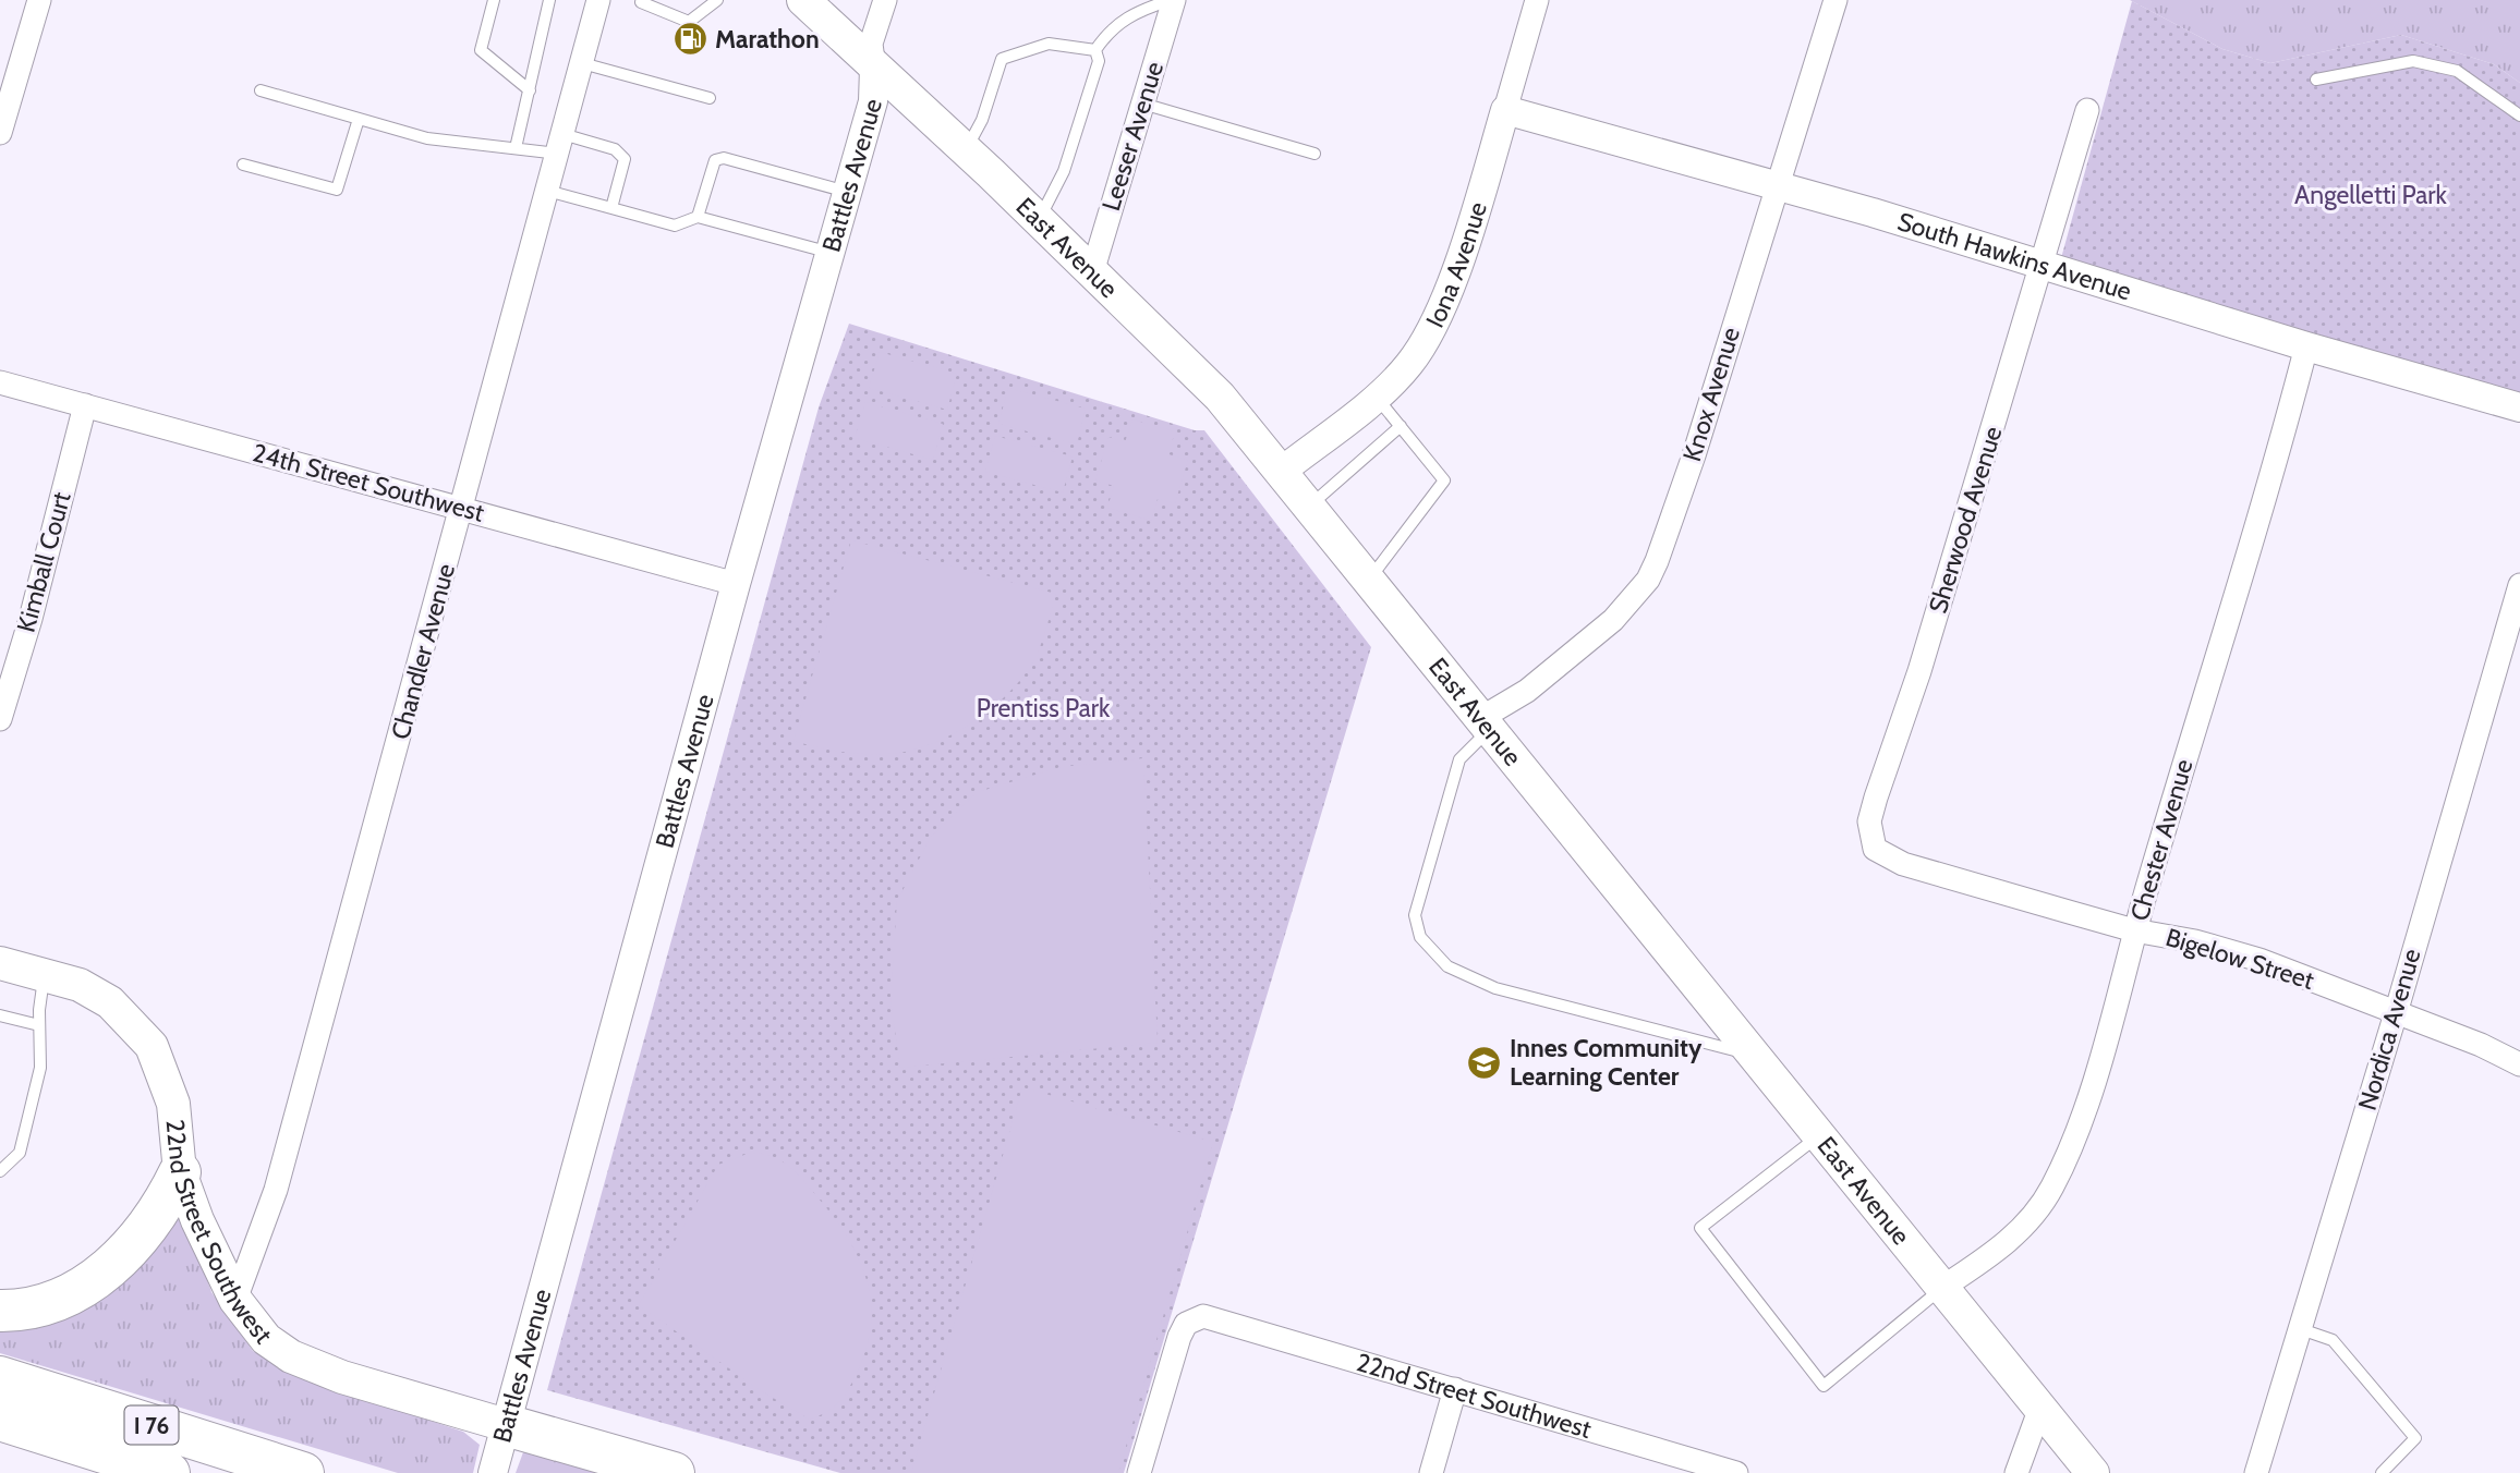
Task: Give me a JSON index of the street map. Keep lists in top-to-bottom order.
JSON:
{
  "streets": {
    "highway": ["I 76"],
    "main road": ["East Avenue", "22nd Street Southwest"],
    "street": [
      "Leeser Avenue",
      "Battles Avenue",
      "South Hawkins Avenue",
      "Iona Avenue",
      "Knox Avenue",
      "24th Street Southwest",
      "Sherwood Avenue",
      "Kimball Court",
      "Chandler Avenue",
      "Chester Avenue",
      "Bigelow Street",
      "Nordica Avenue"
    ]
  },
  "crossings": [
    ["Leeser Avenue", "East Avenue"],
    ["Battles Avenue", "East Avenue"],
    ["Battles Avenue", "24th Street Southwest"],
    ["Battles Avenue", "22nd Street Southwest"],
    ["East Avenue", "Iona Avenue"],
    ["East Avenue", "Knox Avenue"],
    ["East Avenue", "Chester Avenue"],
    ["South Hawkins Avenue", "Iona Avenue"],
    ["South Hawkins Avenue", "Knox Avenue"],
    ["South Hawkins Avenue", "Sherwood Avenue"],
    ["South Hawkins Avenue", "Chester Avenue"],
    ["24th Street Southwest", "Kimball Court"],
    ["24th Street Southwest", "Chandler Avenue"],
    ["Sherwood Avenue", "Bigelow Street"],
    ["Chandler Avenue", "22nd Street Southwest"],
    ["Chester Avenue", "Bigelow Street"],
    ["Bigelow Street", "Nordica Avenue"]
  ],
  "parks": ["Angelletti Park", "Prentiss Park"],
  "places": {
    "fuel station": ["Marathon"],
    "school or university": ["Innes Community Learning Center"]
  }
}
